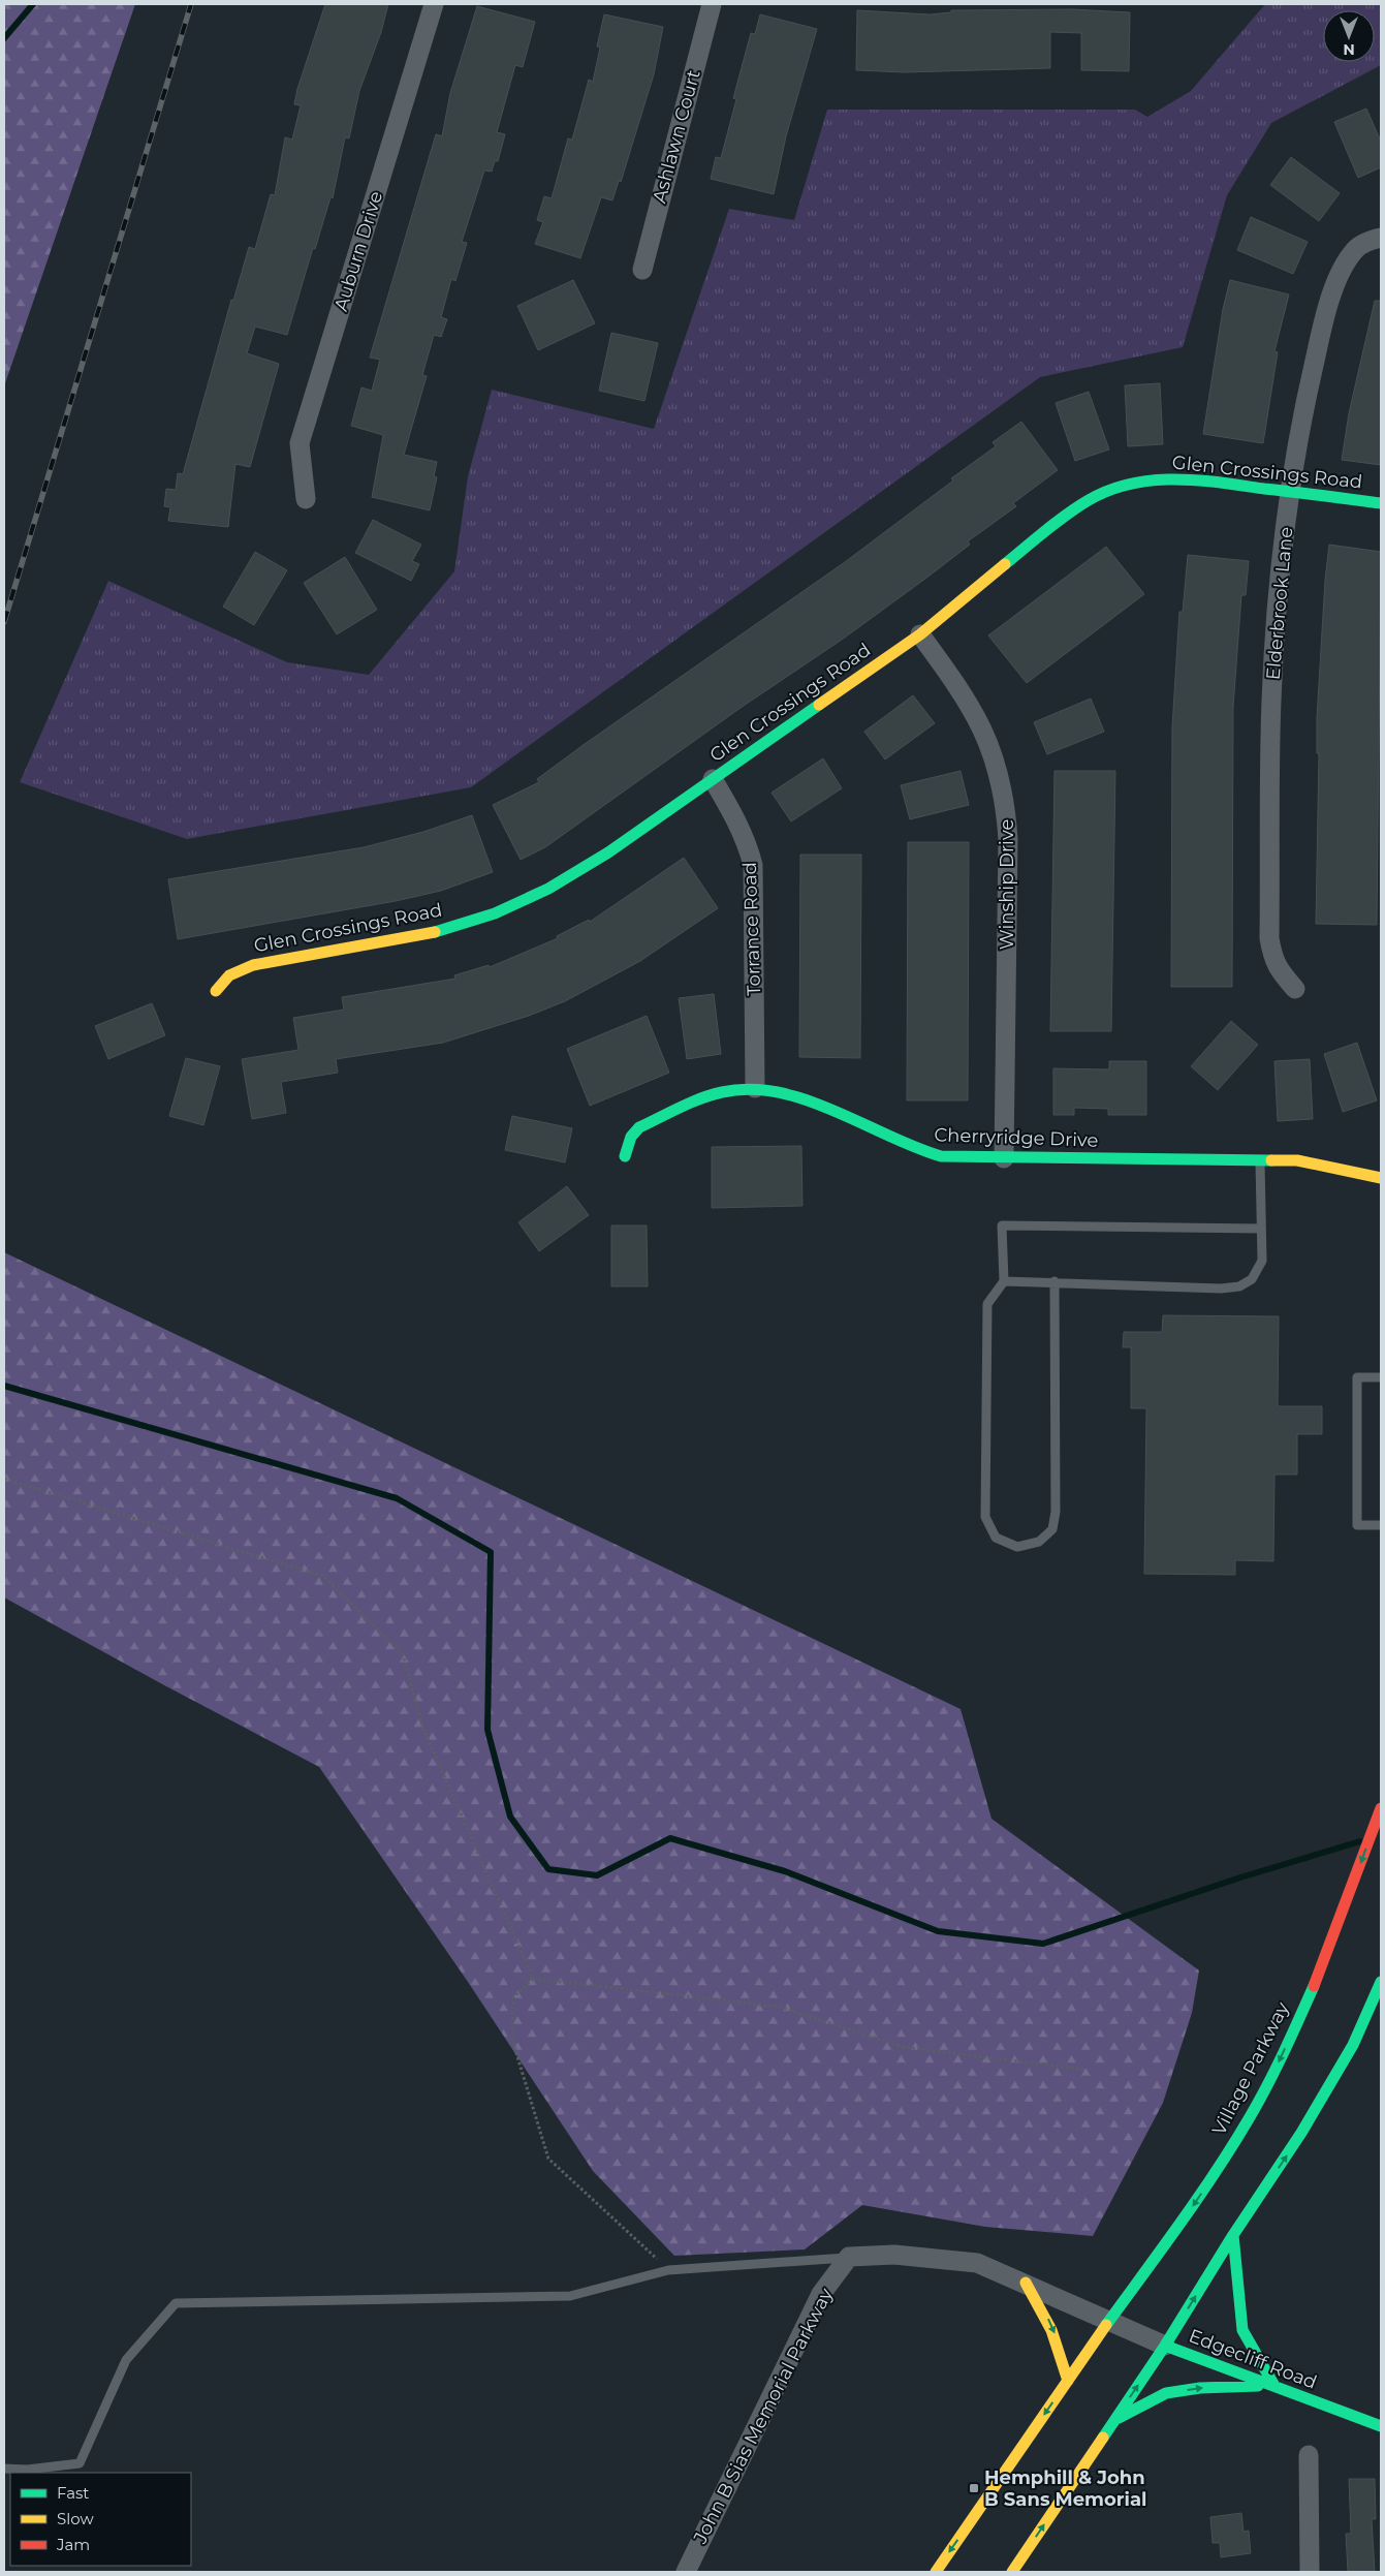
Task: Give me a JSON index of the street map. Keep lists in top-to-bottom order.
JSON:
{
  "streets": {
    "street": [
      "Ashlawn Court",
      "Auburn Drive",
      "Glen Crossings Road",
      "Elderbrook Lane",
      "Winship Drive",
      "Torrance Road",
      "Cherryridge Drive",
      "Village Parkway",
      "Edgecliff Road",
      "John B Sias Memorial Parkway"
    ]
  },
  "crossings": [
    ["Glen Crossings Road", "Elderbrook Lane"],
    ["Glen Crossings Road", "Winship Drive"],
    ["Glen Crossings Road", "Torrance Road"],
    ["Winship Drive", "Cherryridge Drive"],
    ["Torrance Road", "Cherryridge Drive"]
  ],
  "places": {
    "transit": ["Hemphill & John B Sans Memorial"]
  },
  "legend": ["Fast", "Slow", "Jam"],
  "north": "bottom"
}
